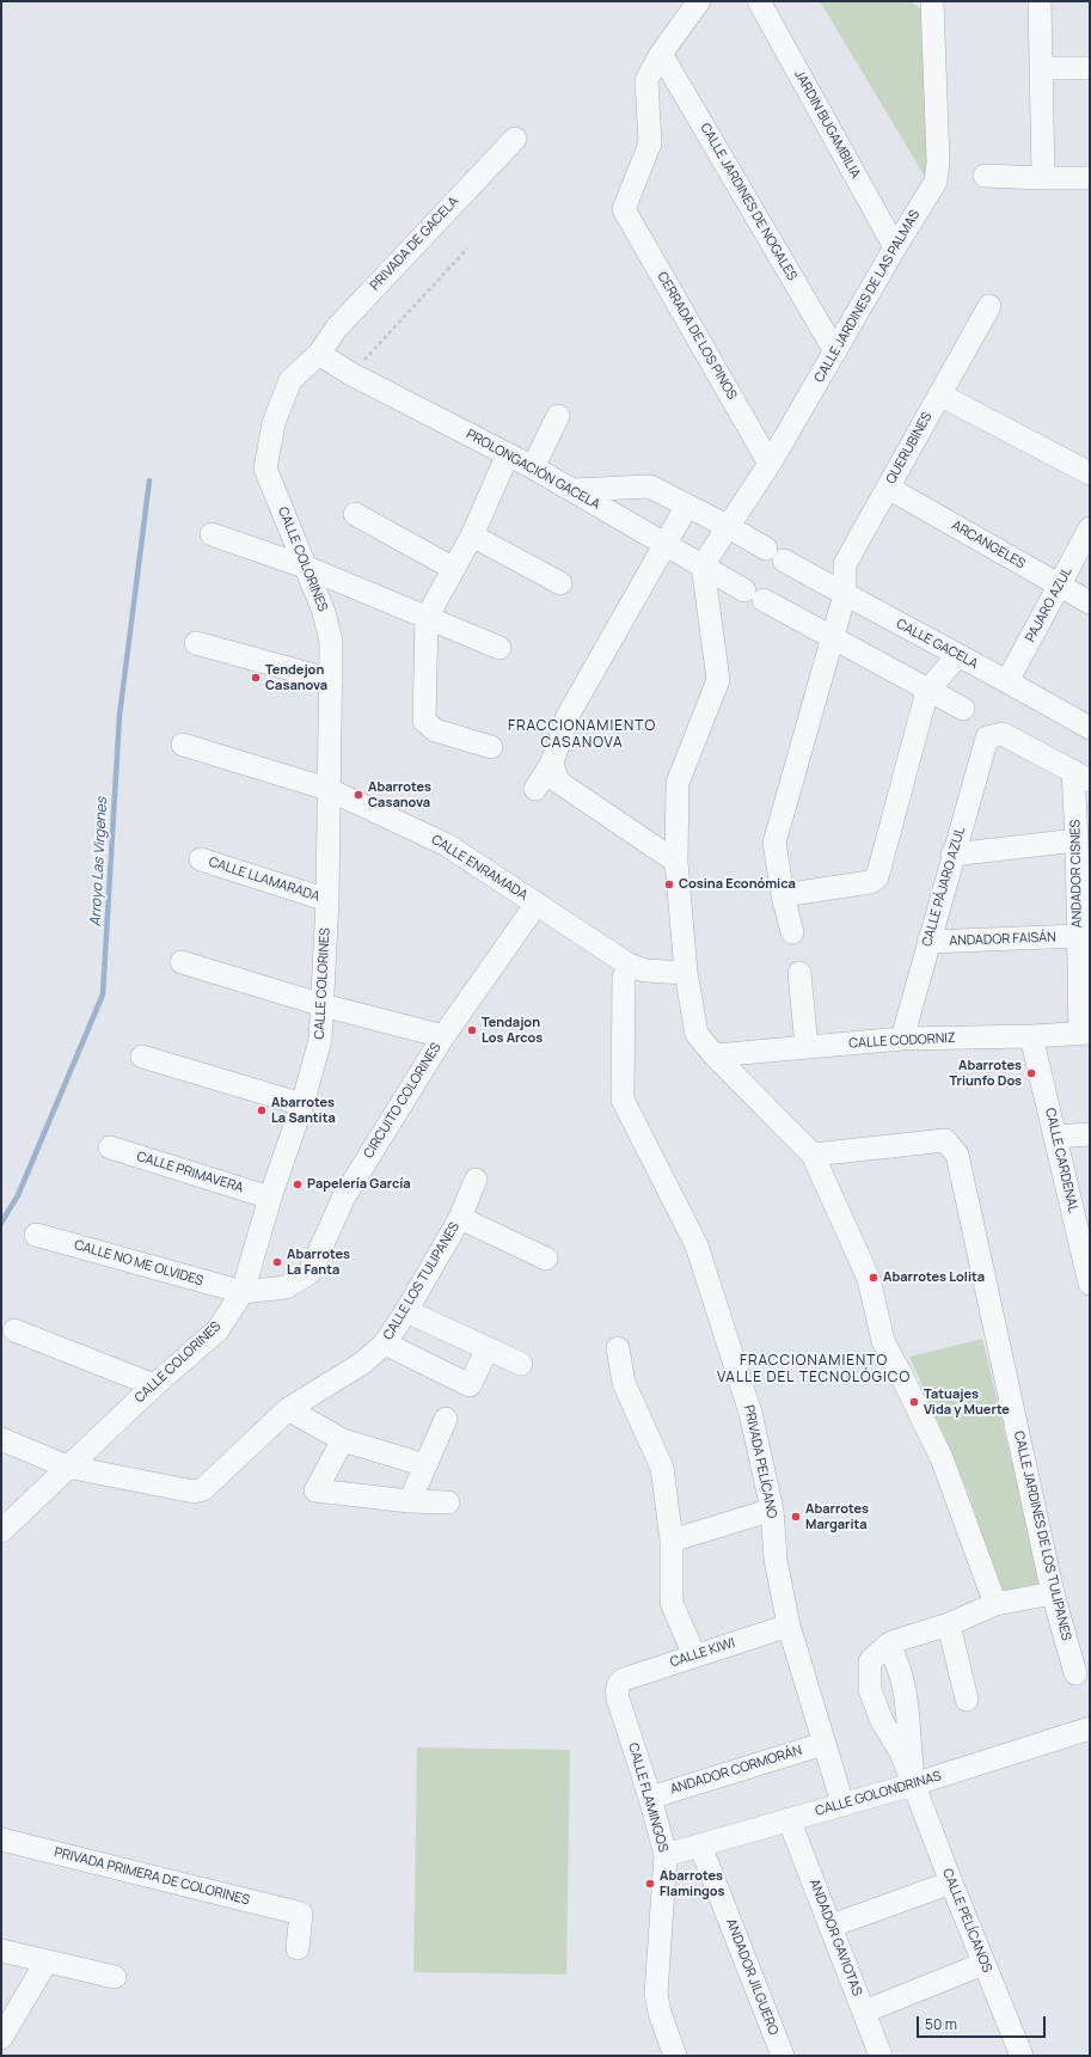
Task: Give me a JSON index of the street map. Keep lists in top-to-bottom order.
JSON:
{
  "streets": {
    "street": [
      "JARDIN BUGAMBILIA",
      "CALLE JARDINES DE NOGALES",
      "PRIVADA DE GACELA",
      "CALLE JARDINES DE LAS PALMAS",
      "CERRADA DE LOS PINOS",
      "QUERUBINES",
      "PROLONGACIÓN GACELA",
      "ARCANGELES",
      "CALLE COLORINES",
      "PAJARO AZUL",
      "CALLE GACELA",
      "CALLE ENRAMADA",
      "ANDADOR CISNES",
      "CALLE LLAMARADA",
      "CALLE PÁJARO AZUL",
      "ANDADOR FAISÁN",
      "CALLE CODORNIZ",
      "CIRCUITO COLORINES",
      "CALLE CARDENAL",
      "CALLE PRIMAVERA",
      "CALLE NO ME OLVIDES",
      "CALLE LOS TULIPANES",
      "PRIVADA PELÍCANO",
      "CALLE JARDINES DE LOS TULIPANES",
      "CALLE KIWI",
      "ANDADOR CORMORÁN",
      "CALLE GOLONDRINAS",
      "CALLE FLAMINGOS",
      "PRIVADA PRIMERA DE COLORINES",
      "CALLE PELÍCANOS",
      "ANDADOR GAVIOTAS",
      "ANDADOR JILGUERO"
    ]
  },
  "crossings": [
    ["JARDIN BUGAMBILIA", "CALLE JARDINES DE LAS PALMAS"],
    ["CALLE JARDINES DE NOGALES", "CALLE JARDINES DE LAS PALMAS"],
    ["CALLE JARDINES DE NOGALES", "CERRADA DE LOS PINOS"],
    ["PRIVADA DE GACELA", "PROLONGACIÓN GACELA"],
    ["PRIVADA DE GACELA", "CALLE COLORINES"],
    ["CALLE JARDINES DE LAS PALMAS", "CERRADA DE LOS PINOS"],
    ["CALLE JARDINES DE LAS PALMAS", "PROLONGACIÓN GACELA"],
    ["CALLE JARDINES DE LAS PALMAS", "CALLE GACELA"],
    ["QUERUBINES", "PROLONGACIÓN GACELA"],
    ["QUERUBINES", "ARCANGELES"],
    ["QUERUBINES", "CALLE GACELA"],
    ["PROLONGACIÓN GACELA", "CALLE COLORINES"],
    ["PROLONGACIÓN GACELA", "CALLE GACELA"],
    ["ARCANGELES", "PAJARO AZUL"],
    ["CALLE COLORINES", "CALLE ENRAMADA"],
    ["CALLE COLORINES", "CALLE LLAMARADA"],
    ["CALLE COLORINES", "CIRCUITO COLORINES"],
    ["CALLE COLORINES", "CALLE PRIMAVERA"],
    ["CALLE COLORINES", "CALLE NO ME OLVIDES"],
    ["CALLE COLORINES", "CALLE LOS TULIPANES"],
    ["PAJARO AZUL", "CALLE GACELA"],
    ["CALLE ENRAMADA", "CIRCUITO COLORINES"],
    ["CALLE ENRAMADA", "PRIVADA PELÍCANO"],
    ["ANDADOR CISNES", "CALLE PÁJARO AZUL"],
    ["ANDADOR CISNES", "ANDADOR FAISÁN"],
    ["ANDADOR CISNES", "CALLE CODORNIZ"],
    ["CALLE PÁJARO AZUL", "ANDADOR FAISÁN"],
    ["CALLE PÁJARO AZUL", "CALLE CODORNIZ"],
    ["CALLE CODORNIZ", "CALLE CARDENAL"],
    ["CIRCUITO COLORINES", "CALLE NO ME OLVIDES"],
    ["PRIVADA PELÍCANO", "CALLE KIWI"],
    ["PRIVADA PELÍCANO", "ANDADOR CORMORÁN"],
    ["PRIVADA PELÍCANO", "CALLE GOLONDRINAS"],
    ["CALLE KIWI", "CALLE FLAMINGOS"],
    ["ANDADOR CORMORÁN", "CALLE FLAMINGOS"],
    ["CALLE GOLONDRINAS", "CALLE FLAMINGOS"],
    ["CALLE GOLONDRINAS", "CALLE PELÍCANOS"],
    ["CALLE GOLONDRINAS", "ANDADOR GAVIOTAS"],
    ["CALLE GOLONDRINAS", "ANDADOR JILGUERO"]
  ],
  "districts": ["FRACCIONAMIENTO CASANOVA", "FRACCIONAMIENTO VALLE DEL TECNOLÓGICO"],
  "water": ["Arroyo Las Virgenes"],
  "places": [
    "Tendejon Casanova",
    "Abarrotes Casanova",
    "Cosina Económica",
    "Tendajon Los Arcos",
    "Abarrotes Triunfo Dos",
    "Abarrotes La Santita",
    "Papelería García",
    "Abarrotes La Fanta",
    "Abarrotes Lolita",
    "Tatuajes Vida y Muerte",
    "Abarrotes Margarita",
    "Abarrotes Flamingos"
  ],
  "scale_bar": "50 m"
}
